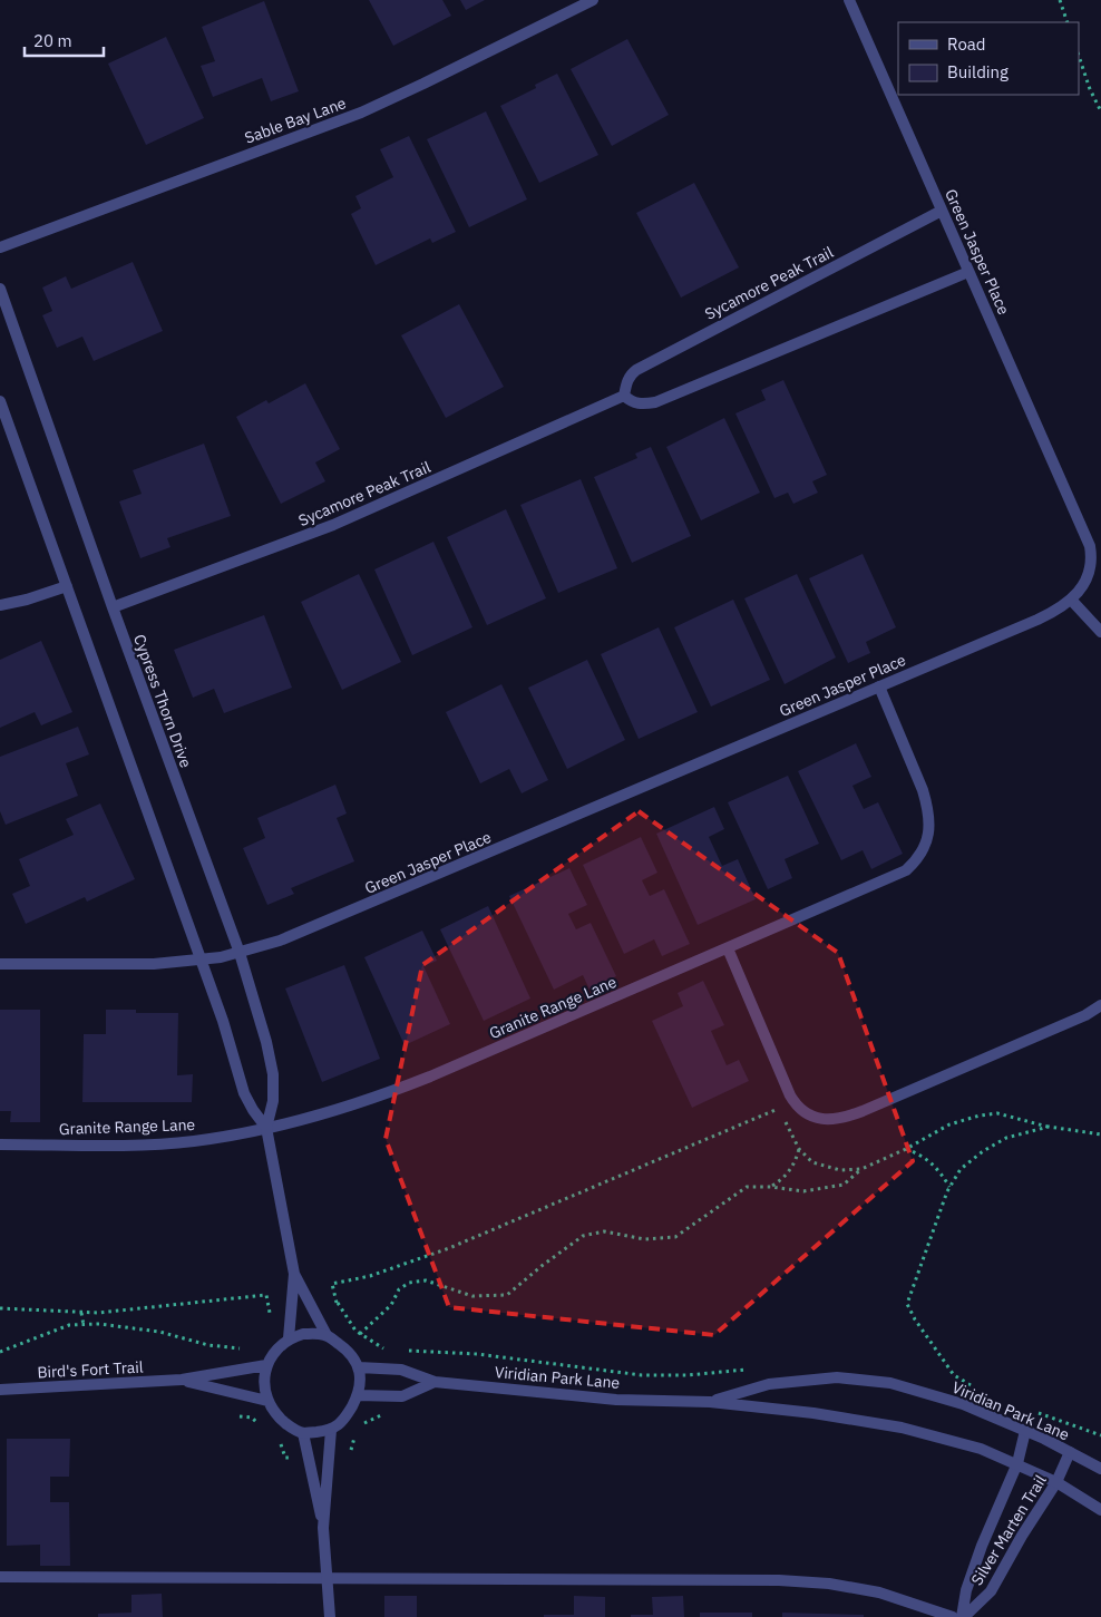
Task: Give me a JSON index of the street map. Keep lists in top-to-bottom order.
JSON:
{
  "streets": {
    "street": [
      "Sable Bay Lane",
      "Green Jasper Place",
      "Sycamore Peak Trail",
      "Cypress Thorn Drive",
      "Granite Range Lane",
      "Bird's Fort Trail",
      "Viridian Park Lane",
      "Silver Marten Trail"
    ]
  },
  "crossings": [
    ["Green Jasper Place", "Sycamore Peak Trail"],
    ["Green Jasper Place", "Cypress Thorn Drive"],
    ["Green Jasper Place", "Granite Range Lane"],
    ["Sycamore Peak Trail", "Cypress Thorn Drive"],
    ["Cypress Thorn Drive", "Granite Range Lane"],
    ["Cypress Thorn Drive", "Bird's Fort Trail"],
    ["Cypress Thorn Drive", "Viridian Park Lane"],
    ["Bird's Fort Trail", "Viridian Park Lane"],
    ["Viridian Park Lane", "Silver Marten Trail"]
  ],
  "legend": ["Road", "Building"],
  "scale_bar": "20 m"
}
